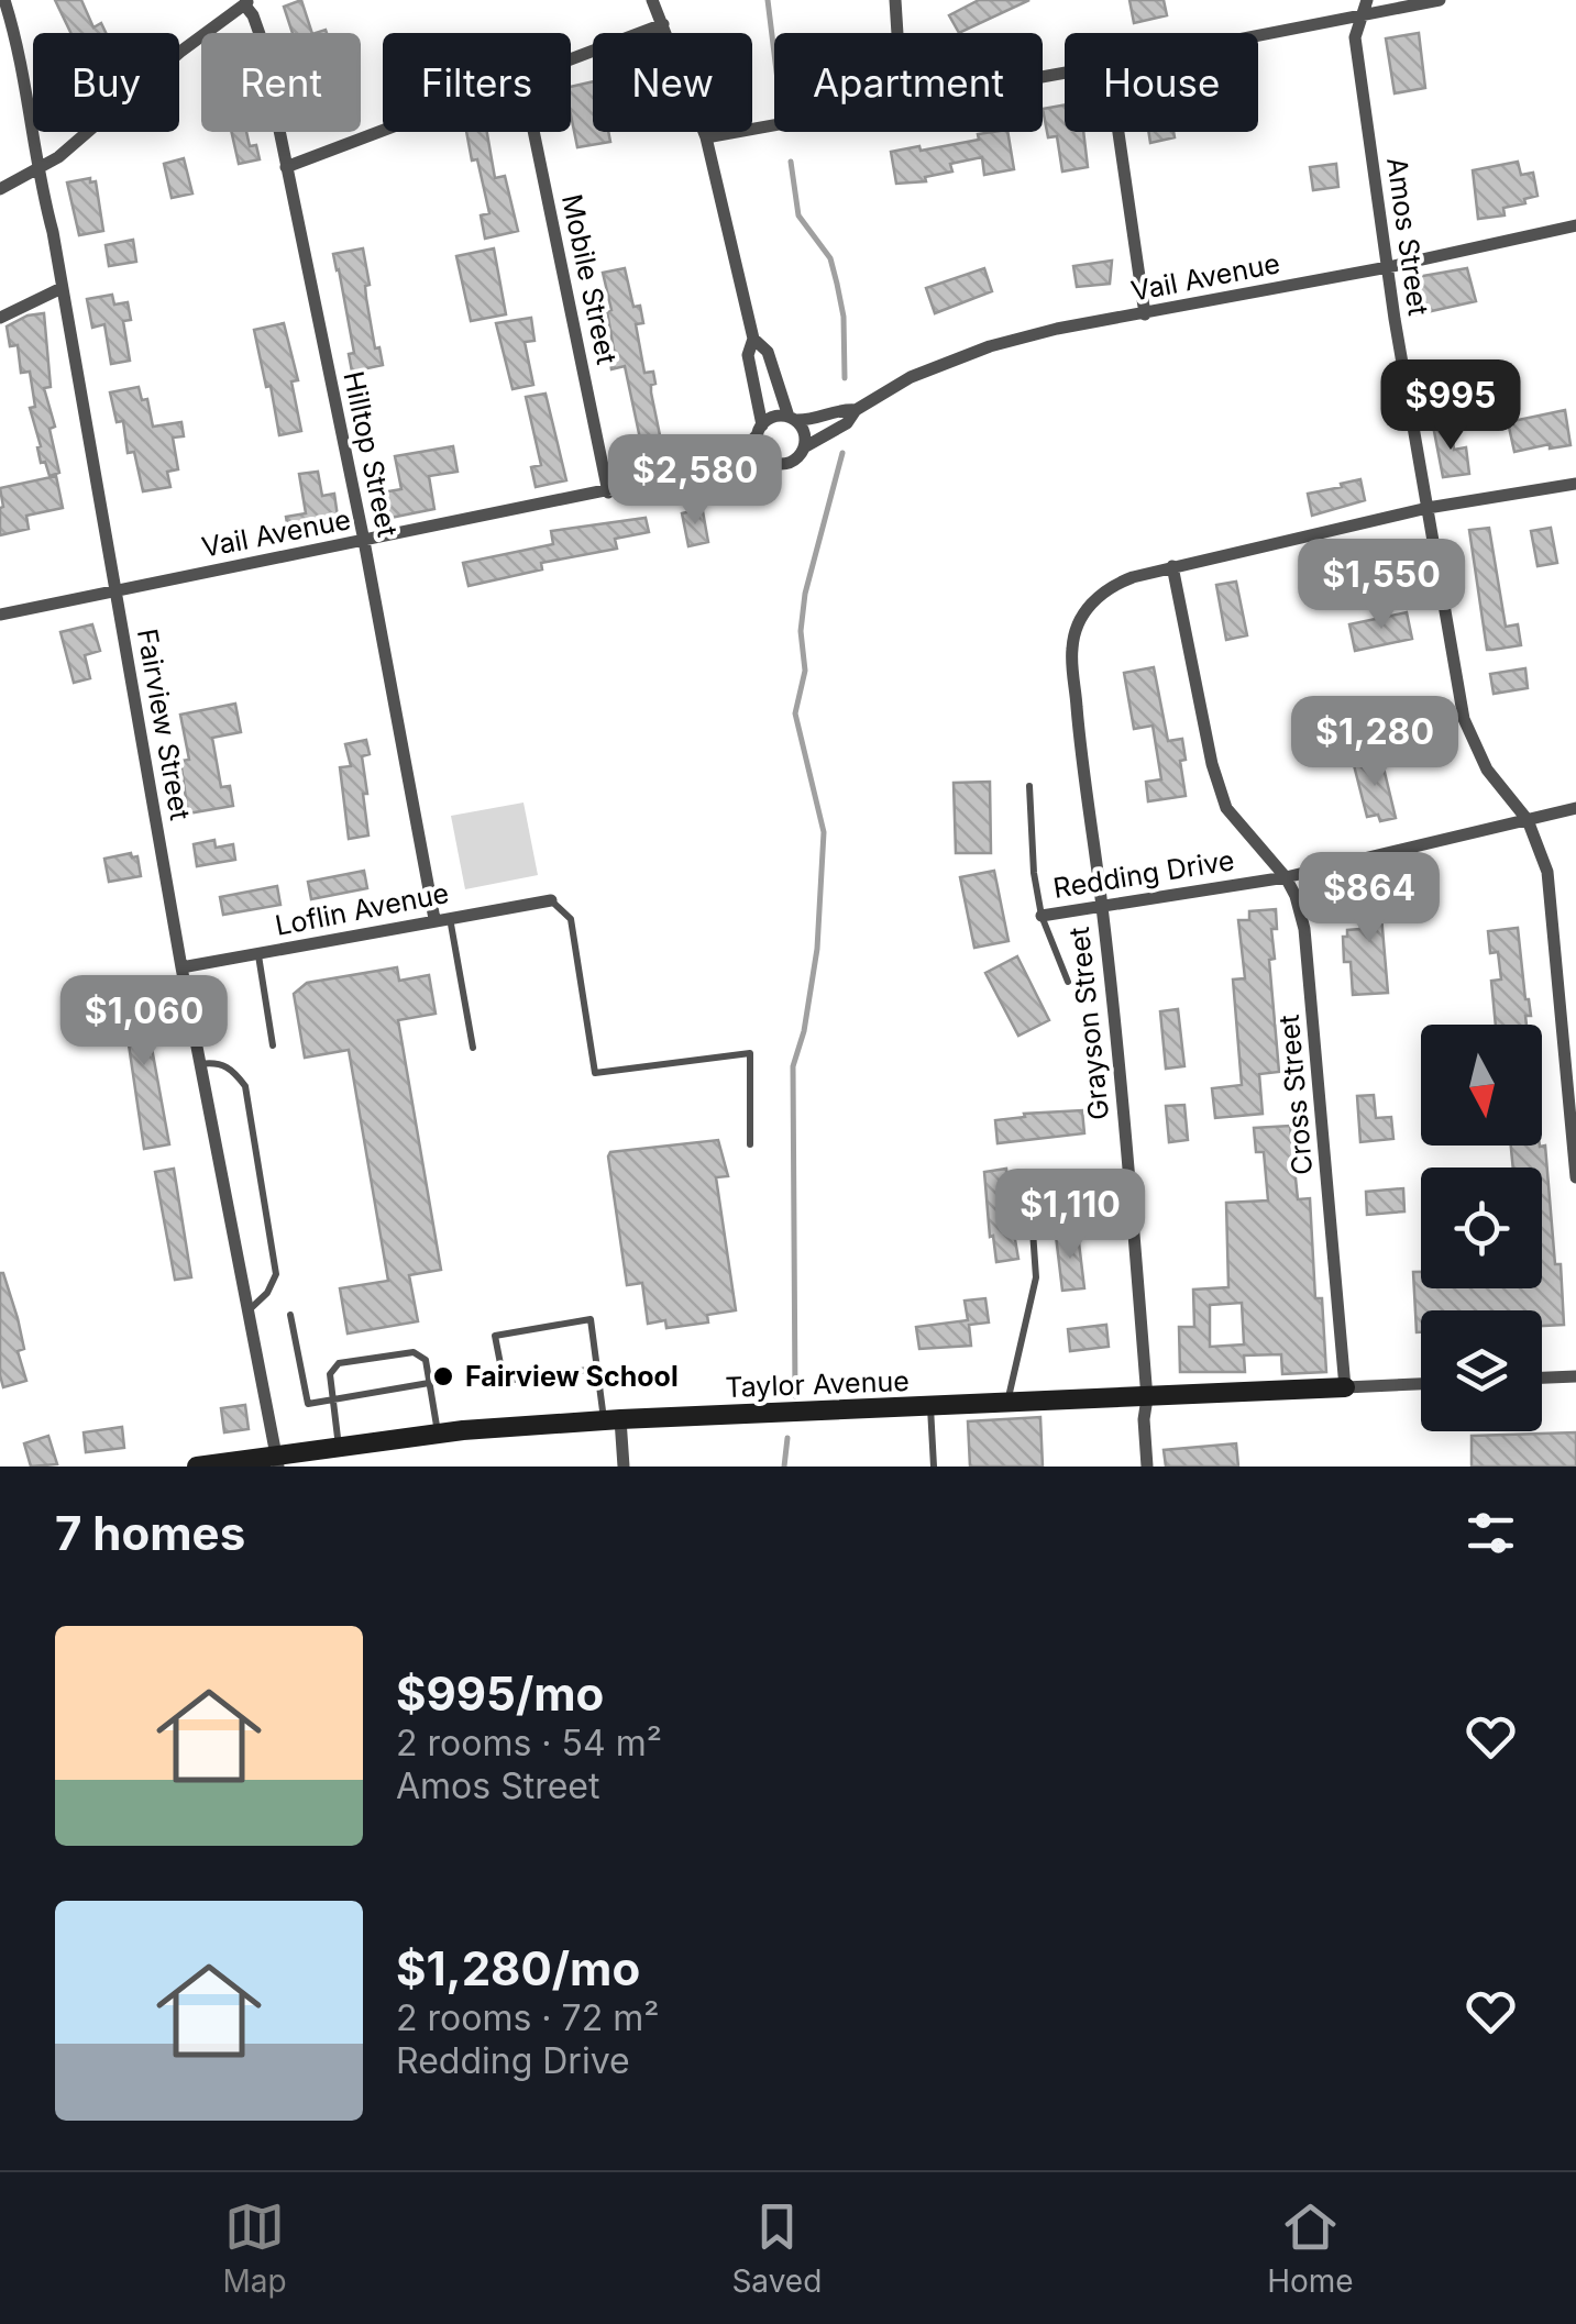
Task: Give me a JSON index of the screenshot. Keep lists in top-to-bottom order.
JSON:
{
  "streets": {
    "street": [
      "Amos Street",
      "Vail Avenue",
      "Mobile Street",
      "Hilltop Street",
      "Fairview Street",
      "Redding Drive",
      "Loflin Avenue",
      "Grayson Street",
      "Cross Street",
      "Taylor Avenue"
    ]
  },
  "crossings": [
    ["Amos Street", "Vail Avenue"],
    ["Amos Street", "Redding Drive"],
    ["Vail Avenue", "Mobile Street"],
    ["Vail Avenue", "Hilltop Street"],
    ["Vail Avenue", "Fairview Street"],
    ["Hilltop Street", "Loflin Avenue"],
    ["Fairview Street", "Loflin Avenue"],
    ["Fairview Street", "Taylor Avenue"],
    ["Redding Drive", "Grayson Street"],
    ["Redding Drive", "Cross Street"],
    ["Grayson Street", "Cross Street"],
    ["Grayson Street", "Taylor Avenue"],
    ["Cross Street", "Taylor Avenue"]
  ],
  "places": ["Fairview School"],
  "north": "bottom",
  "page": {
    "chip": [
      "Buy",
      "Rent",
      "Filters",
      "New",
      "Apartment",
      "House"
    ],
    "price": [
      "$995",
      "$2,580",
      "$1,550",
      "$1,280",
      "$864",
      "$1,060",
      "$1,110"
    ],
    "heading": "7 homes",
    "list": [
      {
        "name": "$995/mo",
        "note": "2 rooms · 54 m² · Amos Street"
      },
      {
        "name": "$1,280/mo",
        "note": "2 rooms · 72 m² · Redding Drive"
      }
    ],
    "tabs": ["Map", "Saved", "Home"]
  }
}
